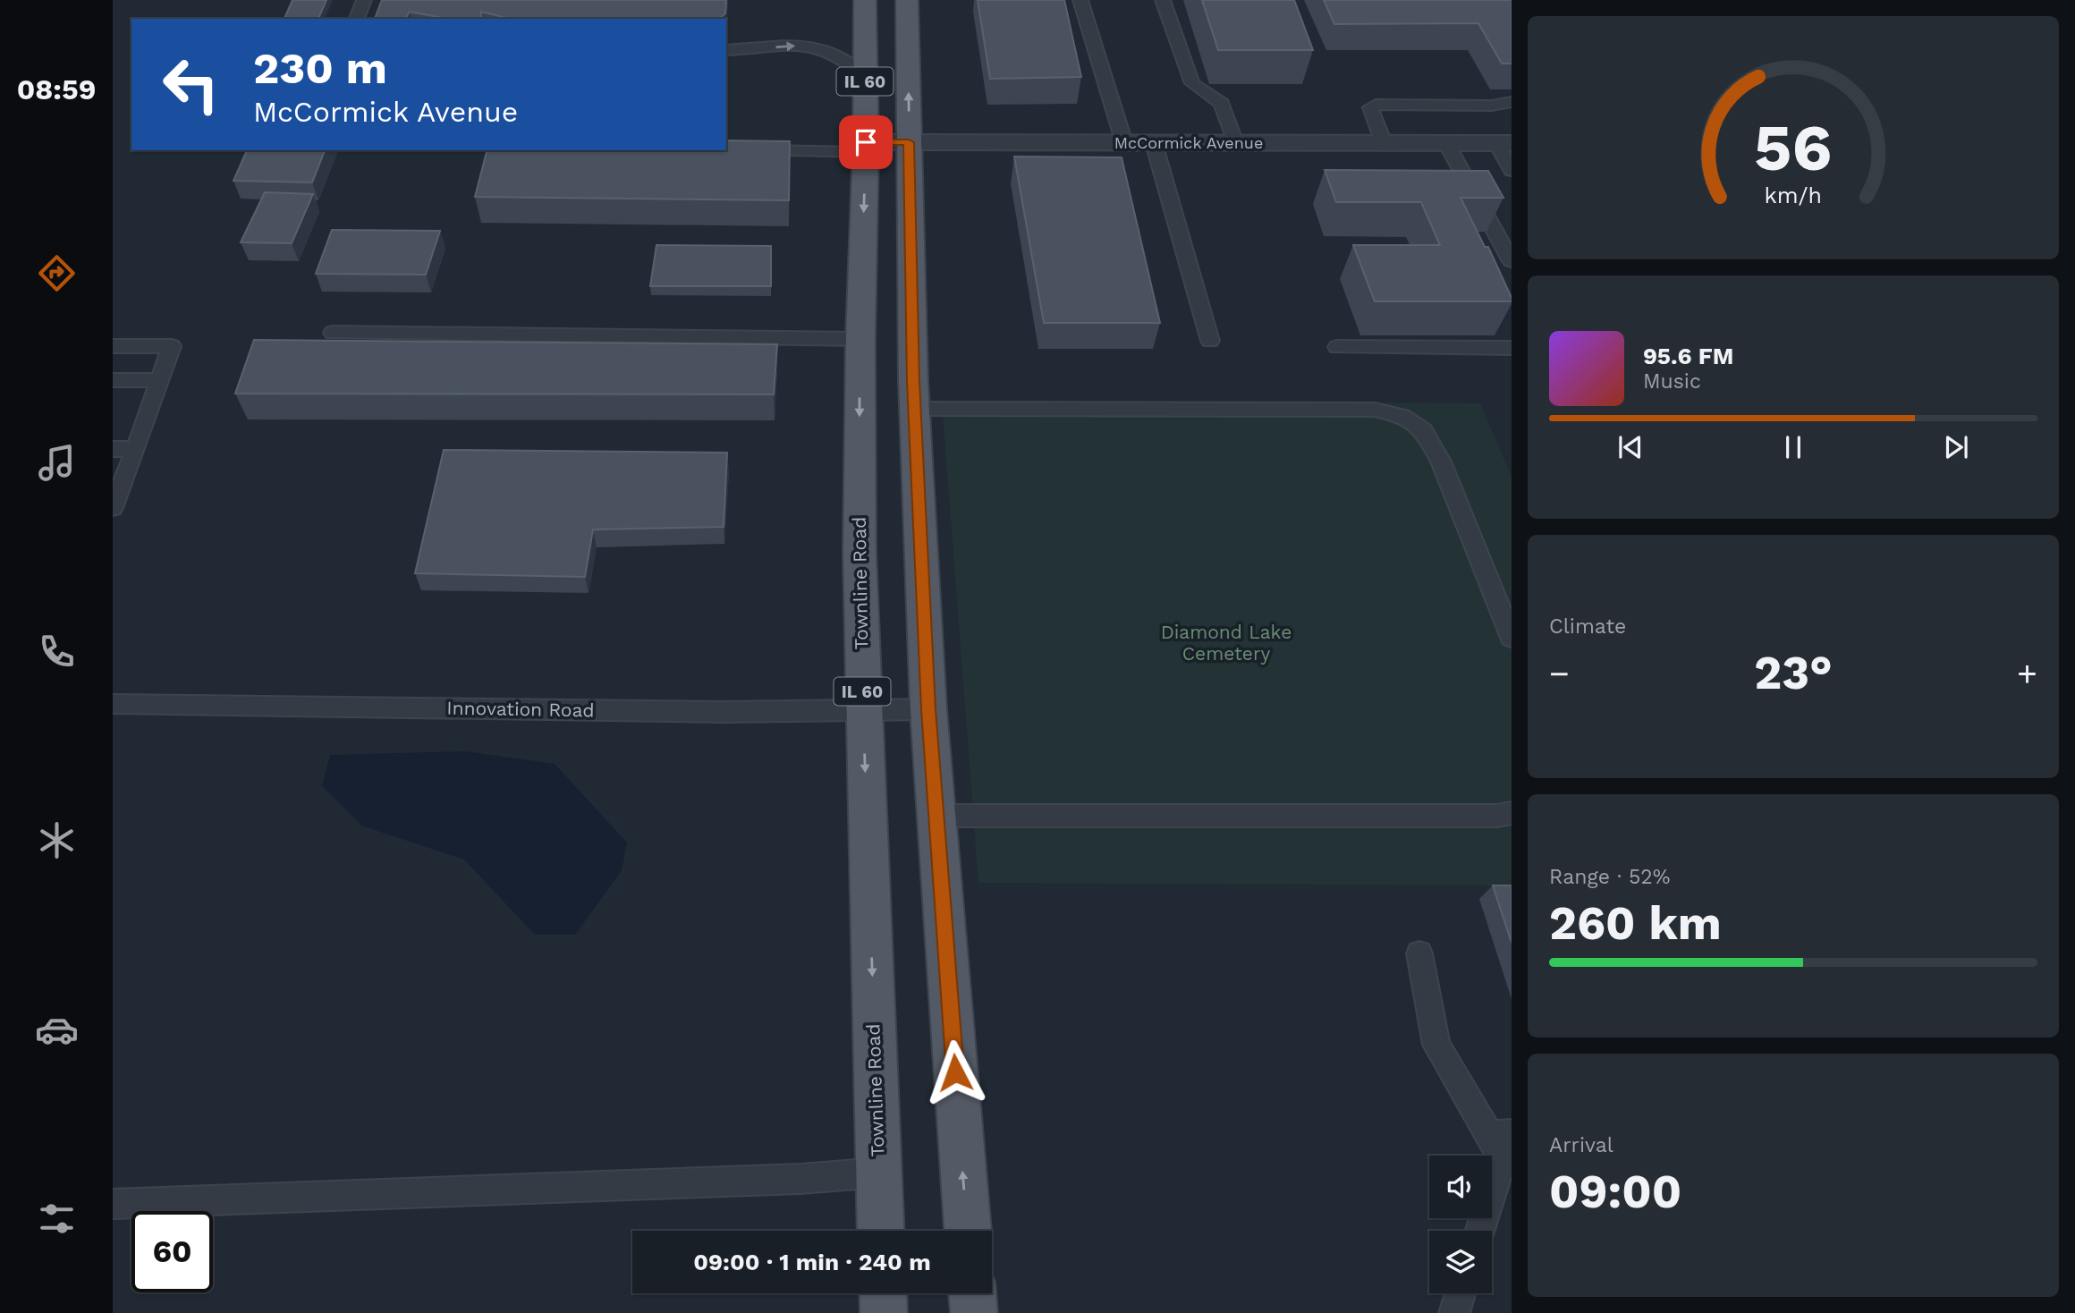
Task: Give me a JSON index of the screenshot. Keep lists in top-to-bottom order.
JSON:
{
  "streets": {
    "main road": ["IL 60", "Townline Road"],
    "street": ["McCormick Avenue"],
    "lane": ["Innovation Road"]
  },
  "crossings": [
    ["IL 60", "McCormick Avenue"],
    ["IL 60", "Innovation Road"],
    ["McCormick Avenue", "Townline Road"],
    ["Townline Road", "Innovation Road"]
  ],
  "parks": ["Diamond Lake Cemetery"],
  "page": {
    "tabs": "08:59",
    "turn": ["230 m", "McCormick Avenue"],
    "song": ["95.6 FM", "Music"],
    "tile": [
      "Climate",
      ["Range · 52%", "260 km"],
      ["Arrival", "09:00"]
    ],
    "heat": ["−", "23°", "+"],
    "limit": "60",
    "trip": "09:00 · 1 min · 240 m",
    "gauge": ["56", "km/h"]
  }
}
